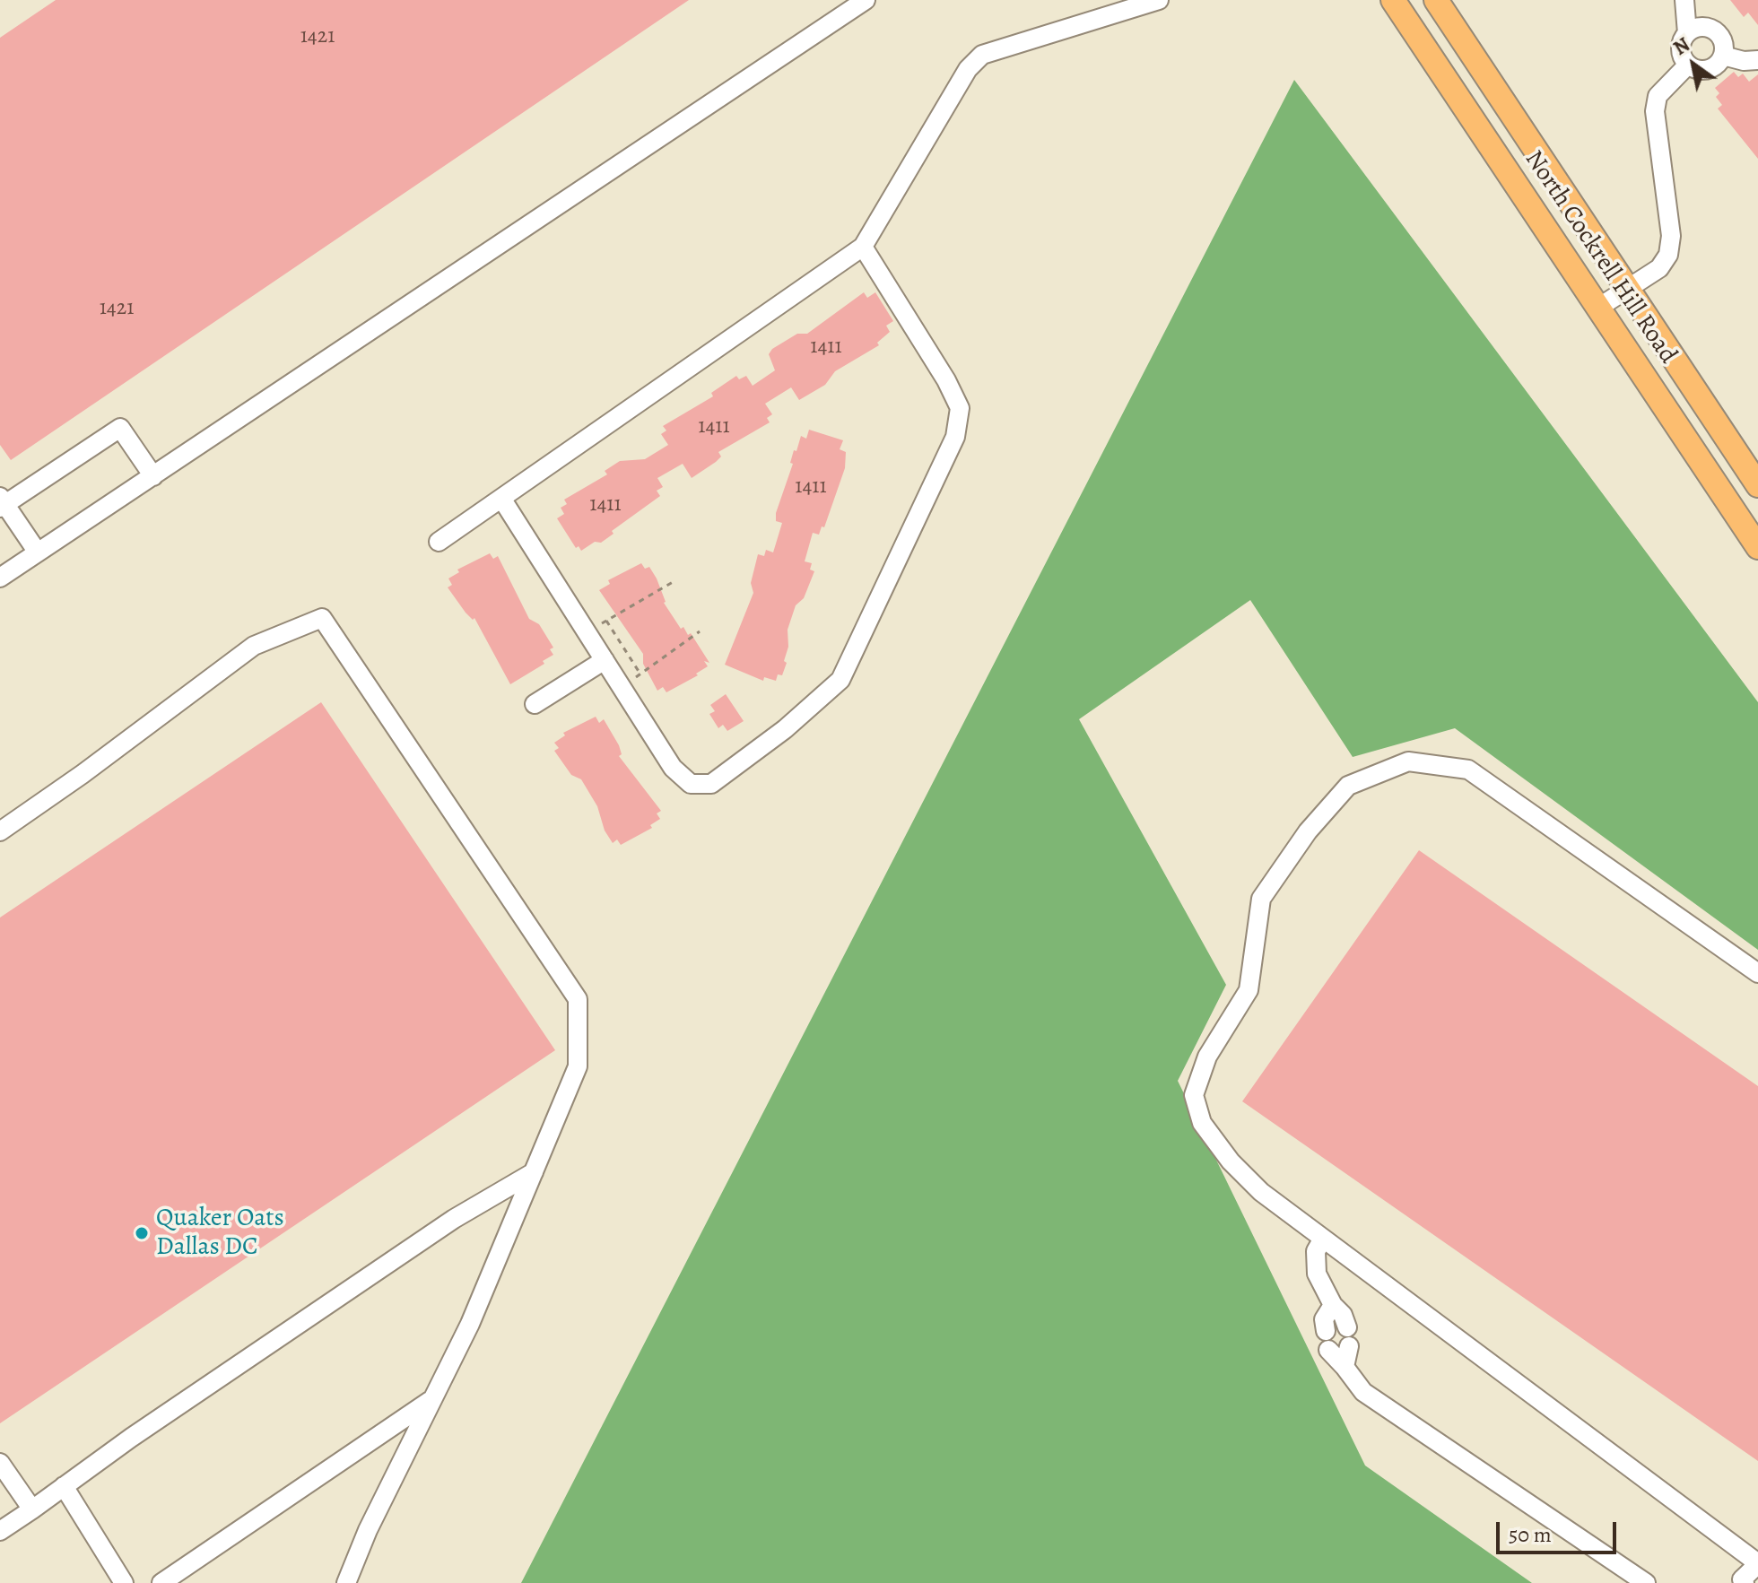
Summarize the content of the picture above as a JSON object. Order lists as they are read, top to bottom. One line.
{"streets":{"main road":["North Cockrell Hill Road"]},"places":["Quaker Oats Dallas DC"],"house_numbers":["1421","1421","1411","1411","1411","1411"],"scale_bar":"50 m","north":"top left"}
